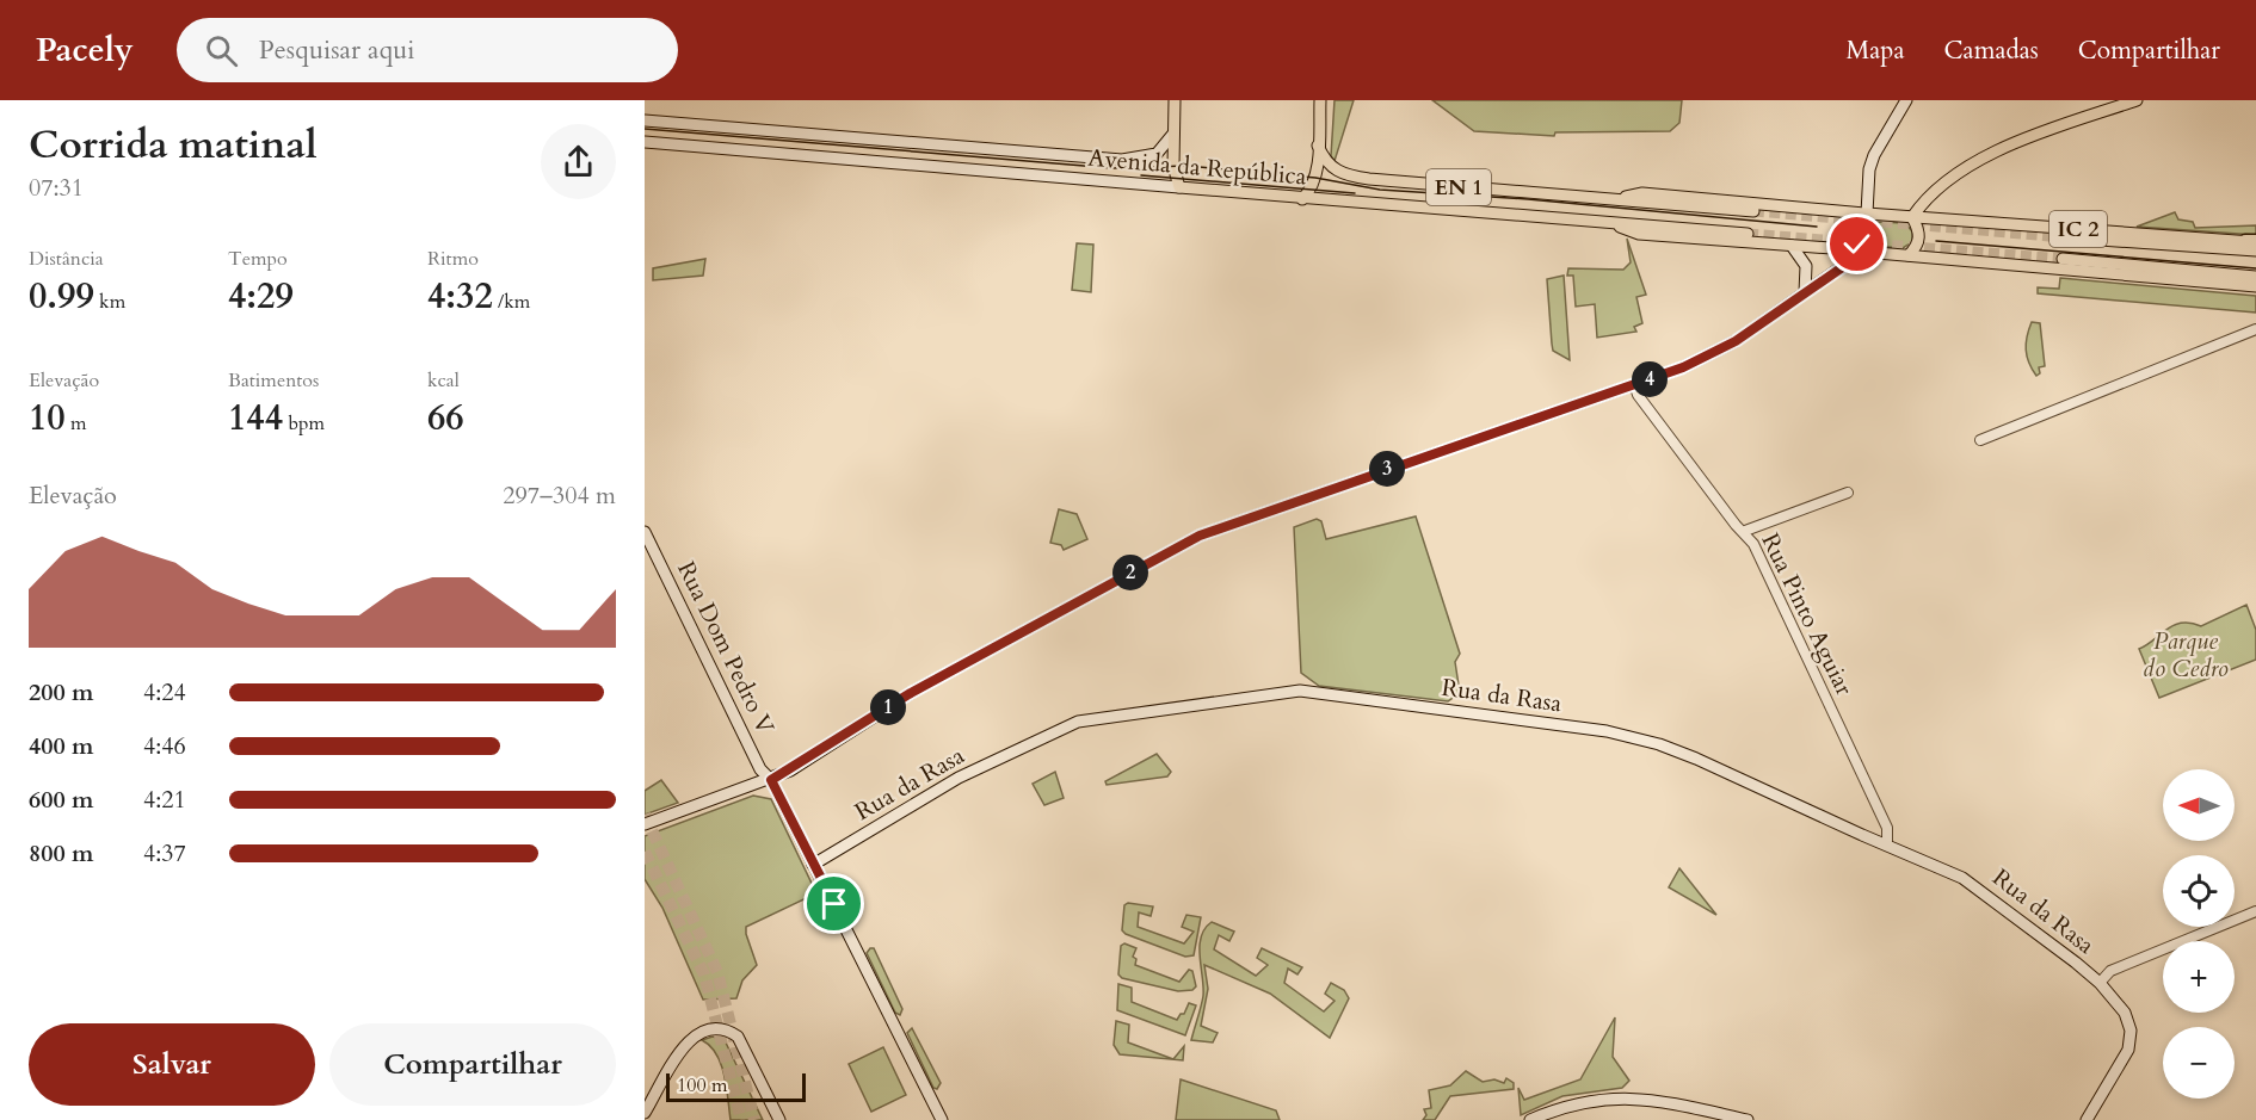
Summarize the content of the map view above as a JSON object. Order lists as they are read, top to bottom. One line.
{"streets":{"main road":["Avenida da República","EN 1","IC 2","Rua Dom Pedro V","Rua da Rasa"],"street":["Rua Pinto Aguiar"]},"crossings":[["Avenida da República","EN 1"],["EN 1","IC 2"],["Rua Pinto Aguiar","Rua da Rasa"],["Rua Dom Pedro V","Rua da Rasa"]],"parks":["Parque do Cedro"],"scale_bar":"100 m","north":"left","page":{"header":"Pacely","search":"Pesquisar aqui","nav":["Mapa","Camadas","Compartilhar"],"heading":["Corrida matinal","07:31"],"stats":[["Distância","0.99 km"],["Tempo","4:29"],["Ritmo","4:32 /km"],["Elevação","10 m"],["Batimentos","144 bpm"],["kcal","66"]],"pins":["4","3","2","1"],"chart":["Elevação","297–304 m"],"list":[{"name":"200 m","note":"4:24"},{"name":"400 m","note":"4:46"},{"name":"600 m","note":"4:21"},{"name":"800 m","note":"4:37"}],"map_buttons":["+","−"],"buttons":["Salvar","Compartilhar"],"scale":"100 m"}}
